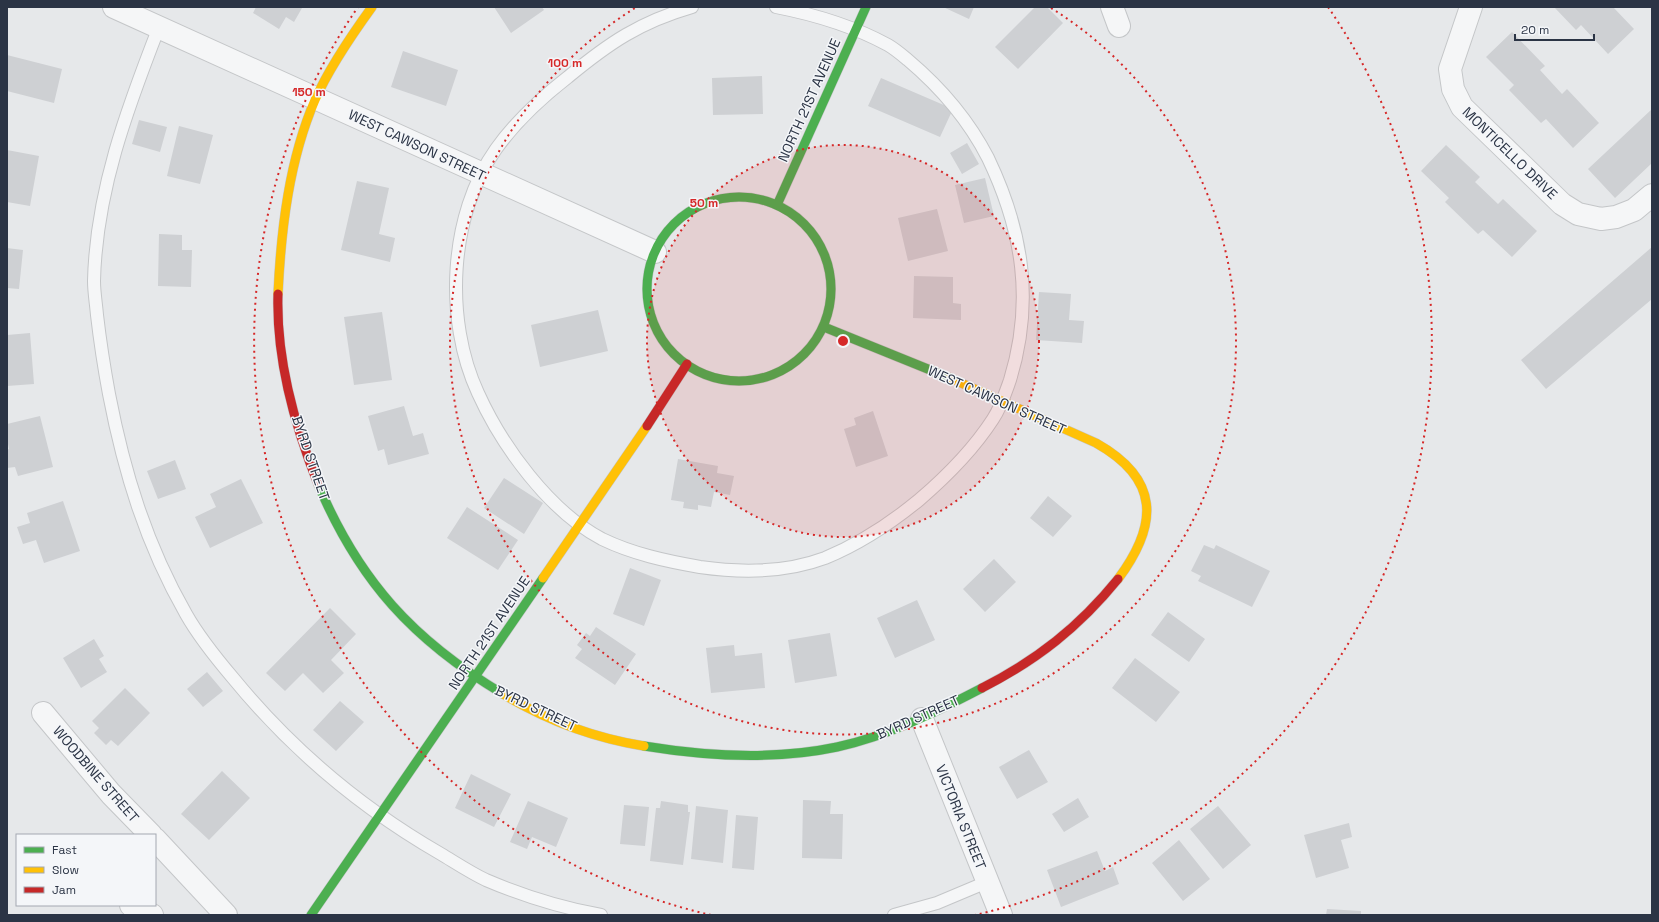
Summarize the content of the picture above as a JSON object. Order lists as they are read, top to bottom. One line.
{"streets":{"street":["NORTH 21ST AVENUE","WEST CAWSON STREET","MONTICELLO DRIVE","BYRD STREET","WOODBINE STREET","VICTORIA STREET"]},"crossings":[["NORTH 21ST AVENUE","BYRD STREET"],["WEST CAWSON STREET","BYRD STREET"],["BYRD STREET","VICTORIA STREET"]],"legend":["Fast","Slow","Jam"],"scale_bar":"20 m","rings":["100 m","150 m","50 m"]}
